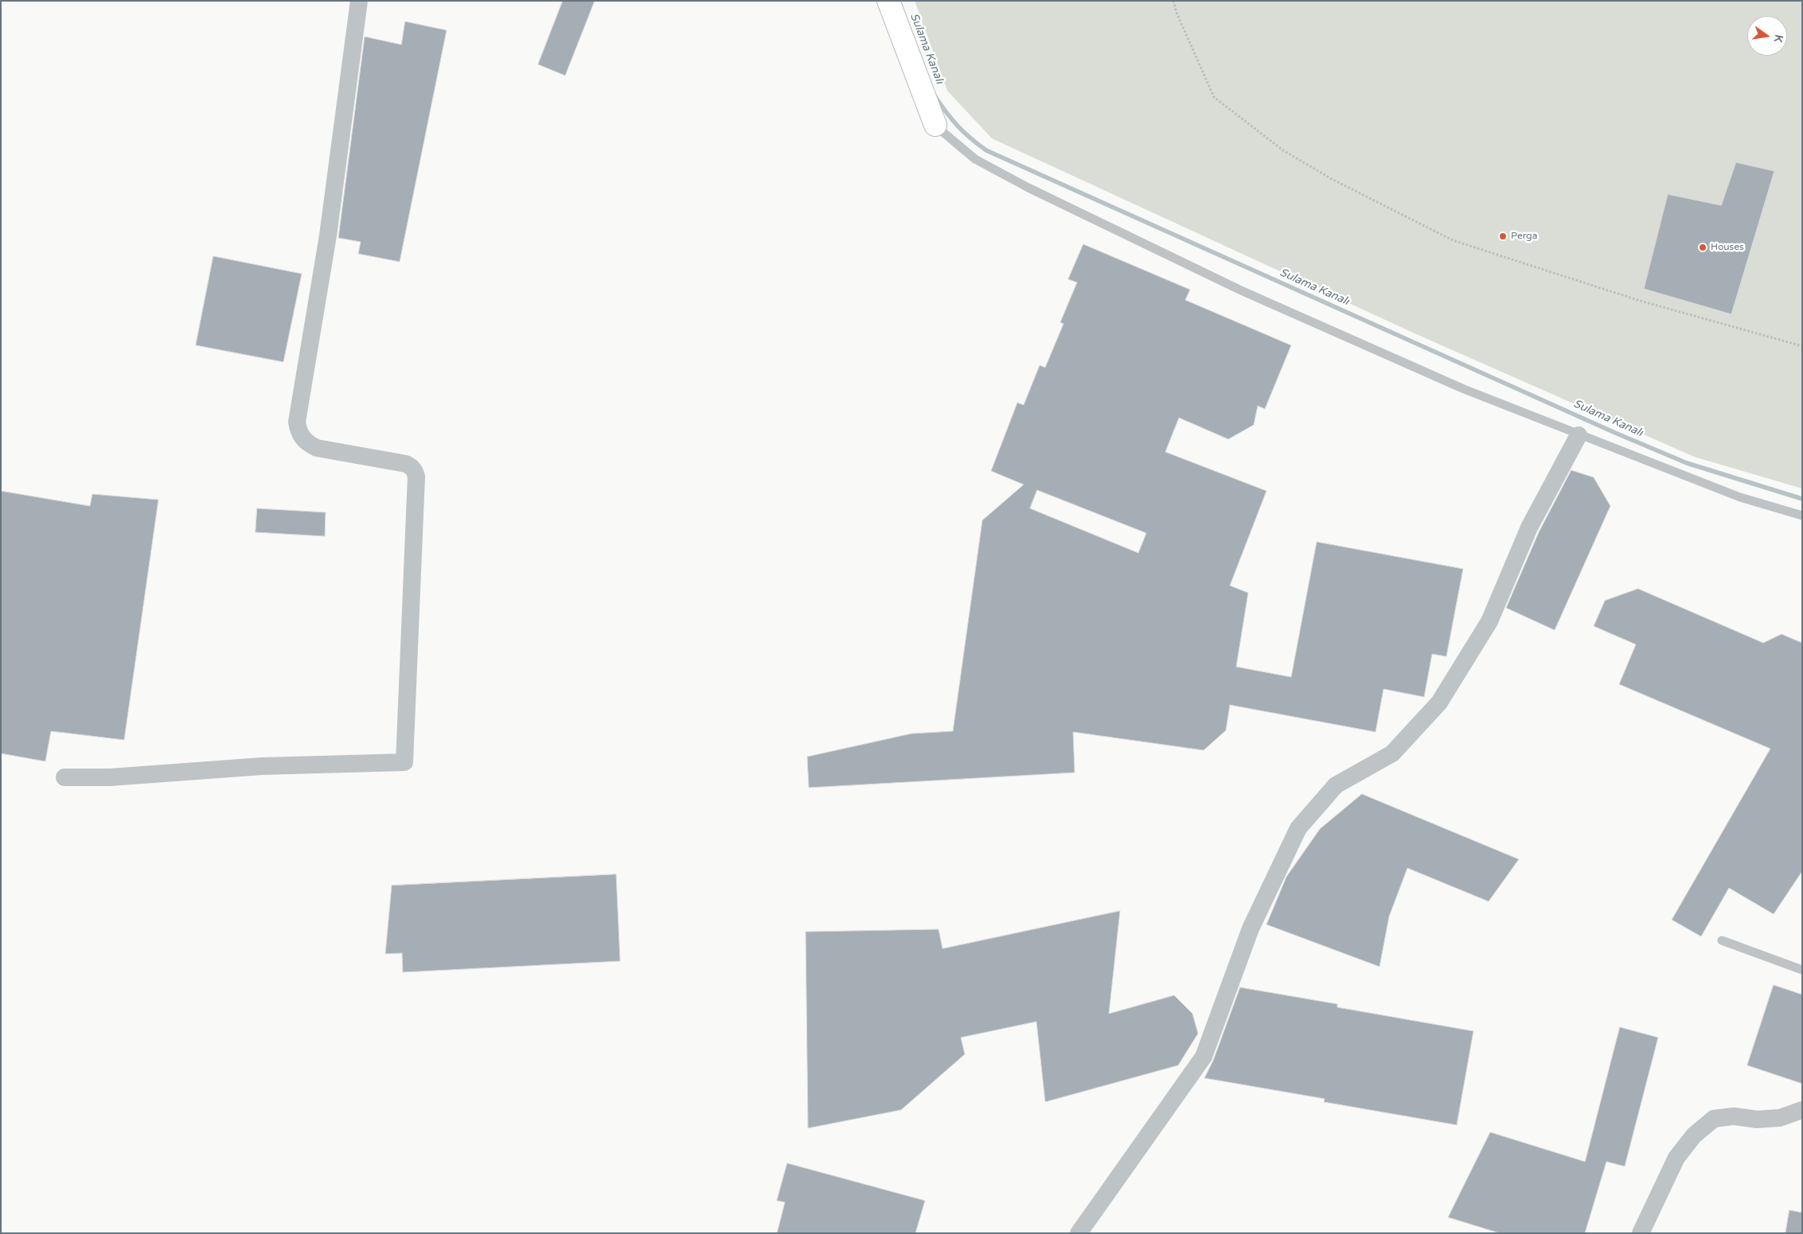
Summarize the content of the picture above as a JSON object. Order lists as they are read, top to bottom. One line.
{"water":["Sulama Kanalı"],"places":["Perga","Houses"],"north":"right"}
